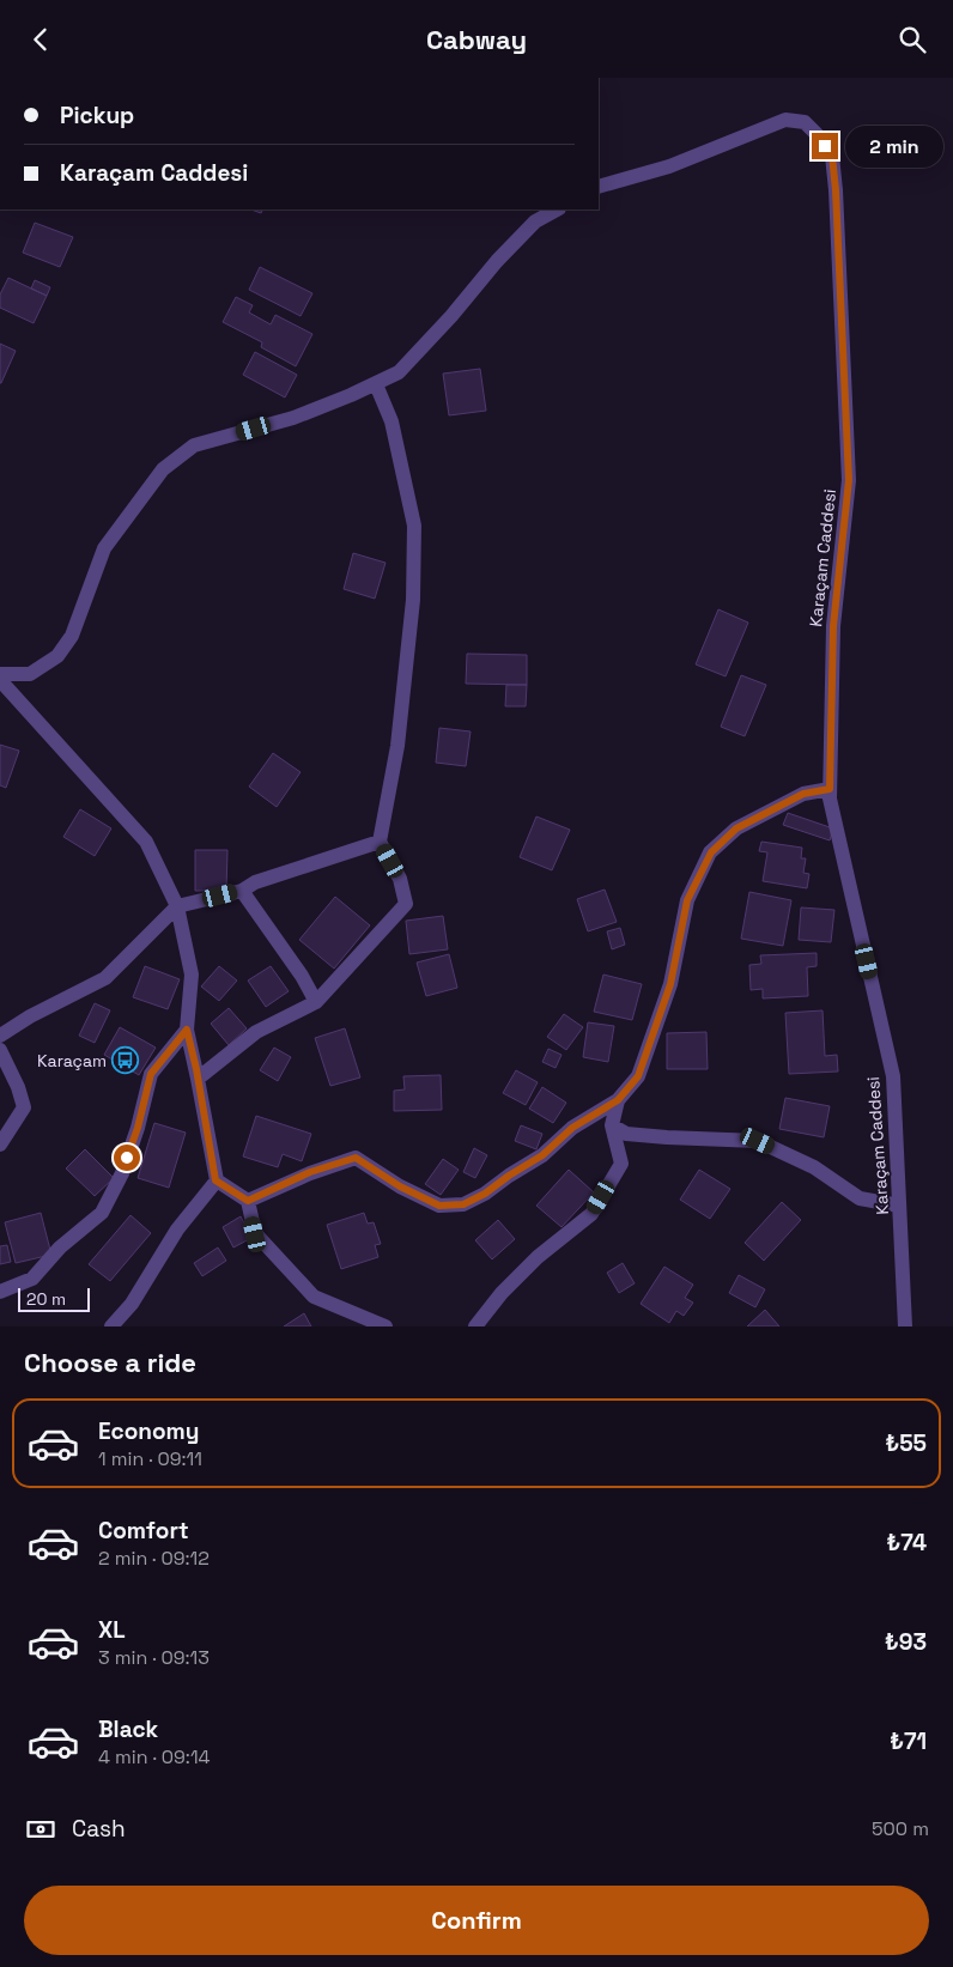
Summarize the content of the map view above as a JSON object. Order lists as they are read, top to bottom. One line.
{"streets":{"street":["Karaçam Caddesi"]},"places":{"bus stop":["Karaçam"]},"scale_bar":"20 m","page":{"header":"Cabway","banner":["Pickup","Karaçam Caddesi"],"bubble":"2 min","scale":"20 m","heading":"Choose a ride","list":[{"name":"Economy","note":"1 min · 09:11","value":"₺55"},{"name":"Comfort","note":"2 min · 09:12","value":"₺74"},{"name":"XL","note":"3 min · 09:13","value":"₺93"},{"name":"Black","note":"4 min · 09:14","value":"₺71"}],"pay":["Cash","500 m"],"buttons":"Confirm"}}
